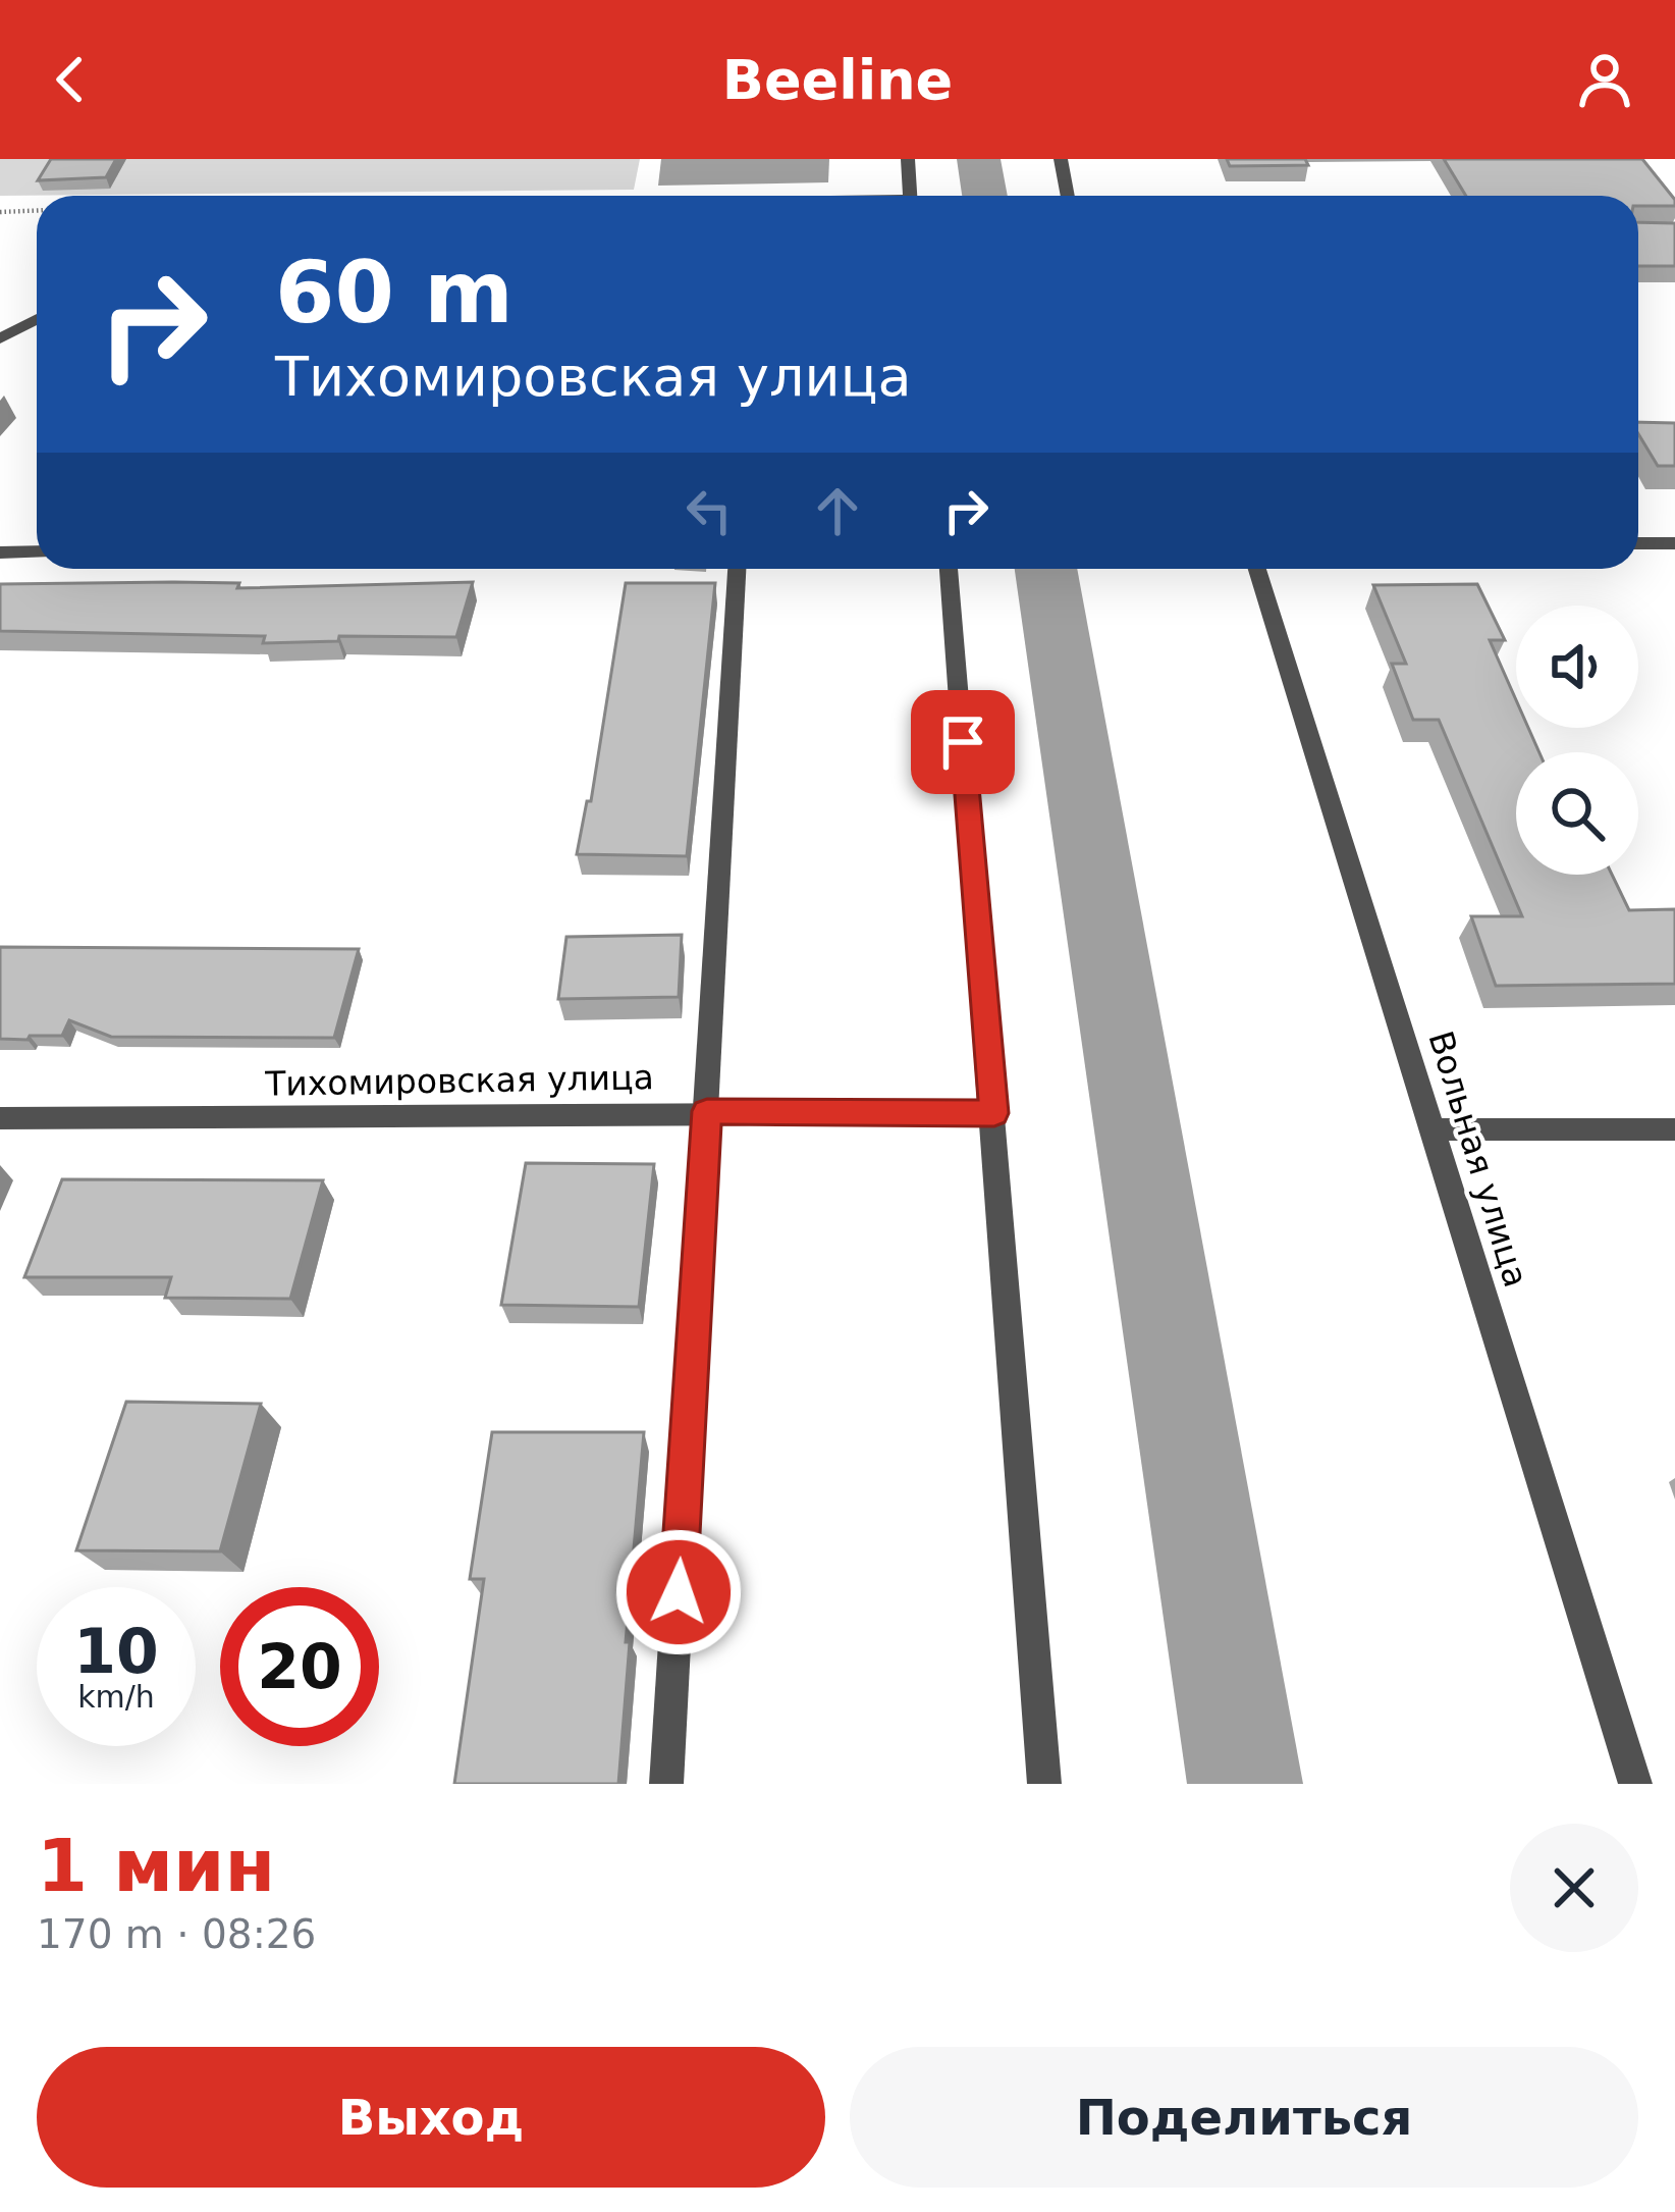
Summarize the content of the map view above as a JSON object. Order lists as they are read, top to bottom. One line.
{"streets":{"street":["Тихомировская улица","Вольная улица"]},"page":{"header":"Beeline","turn":["60 m","Тихомировская улица"],"speed":"10 km/h","limit":"20","heading":["1 мин","170 m · 08:26"],"buttons":["Выход","Поделиться"]}}
